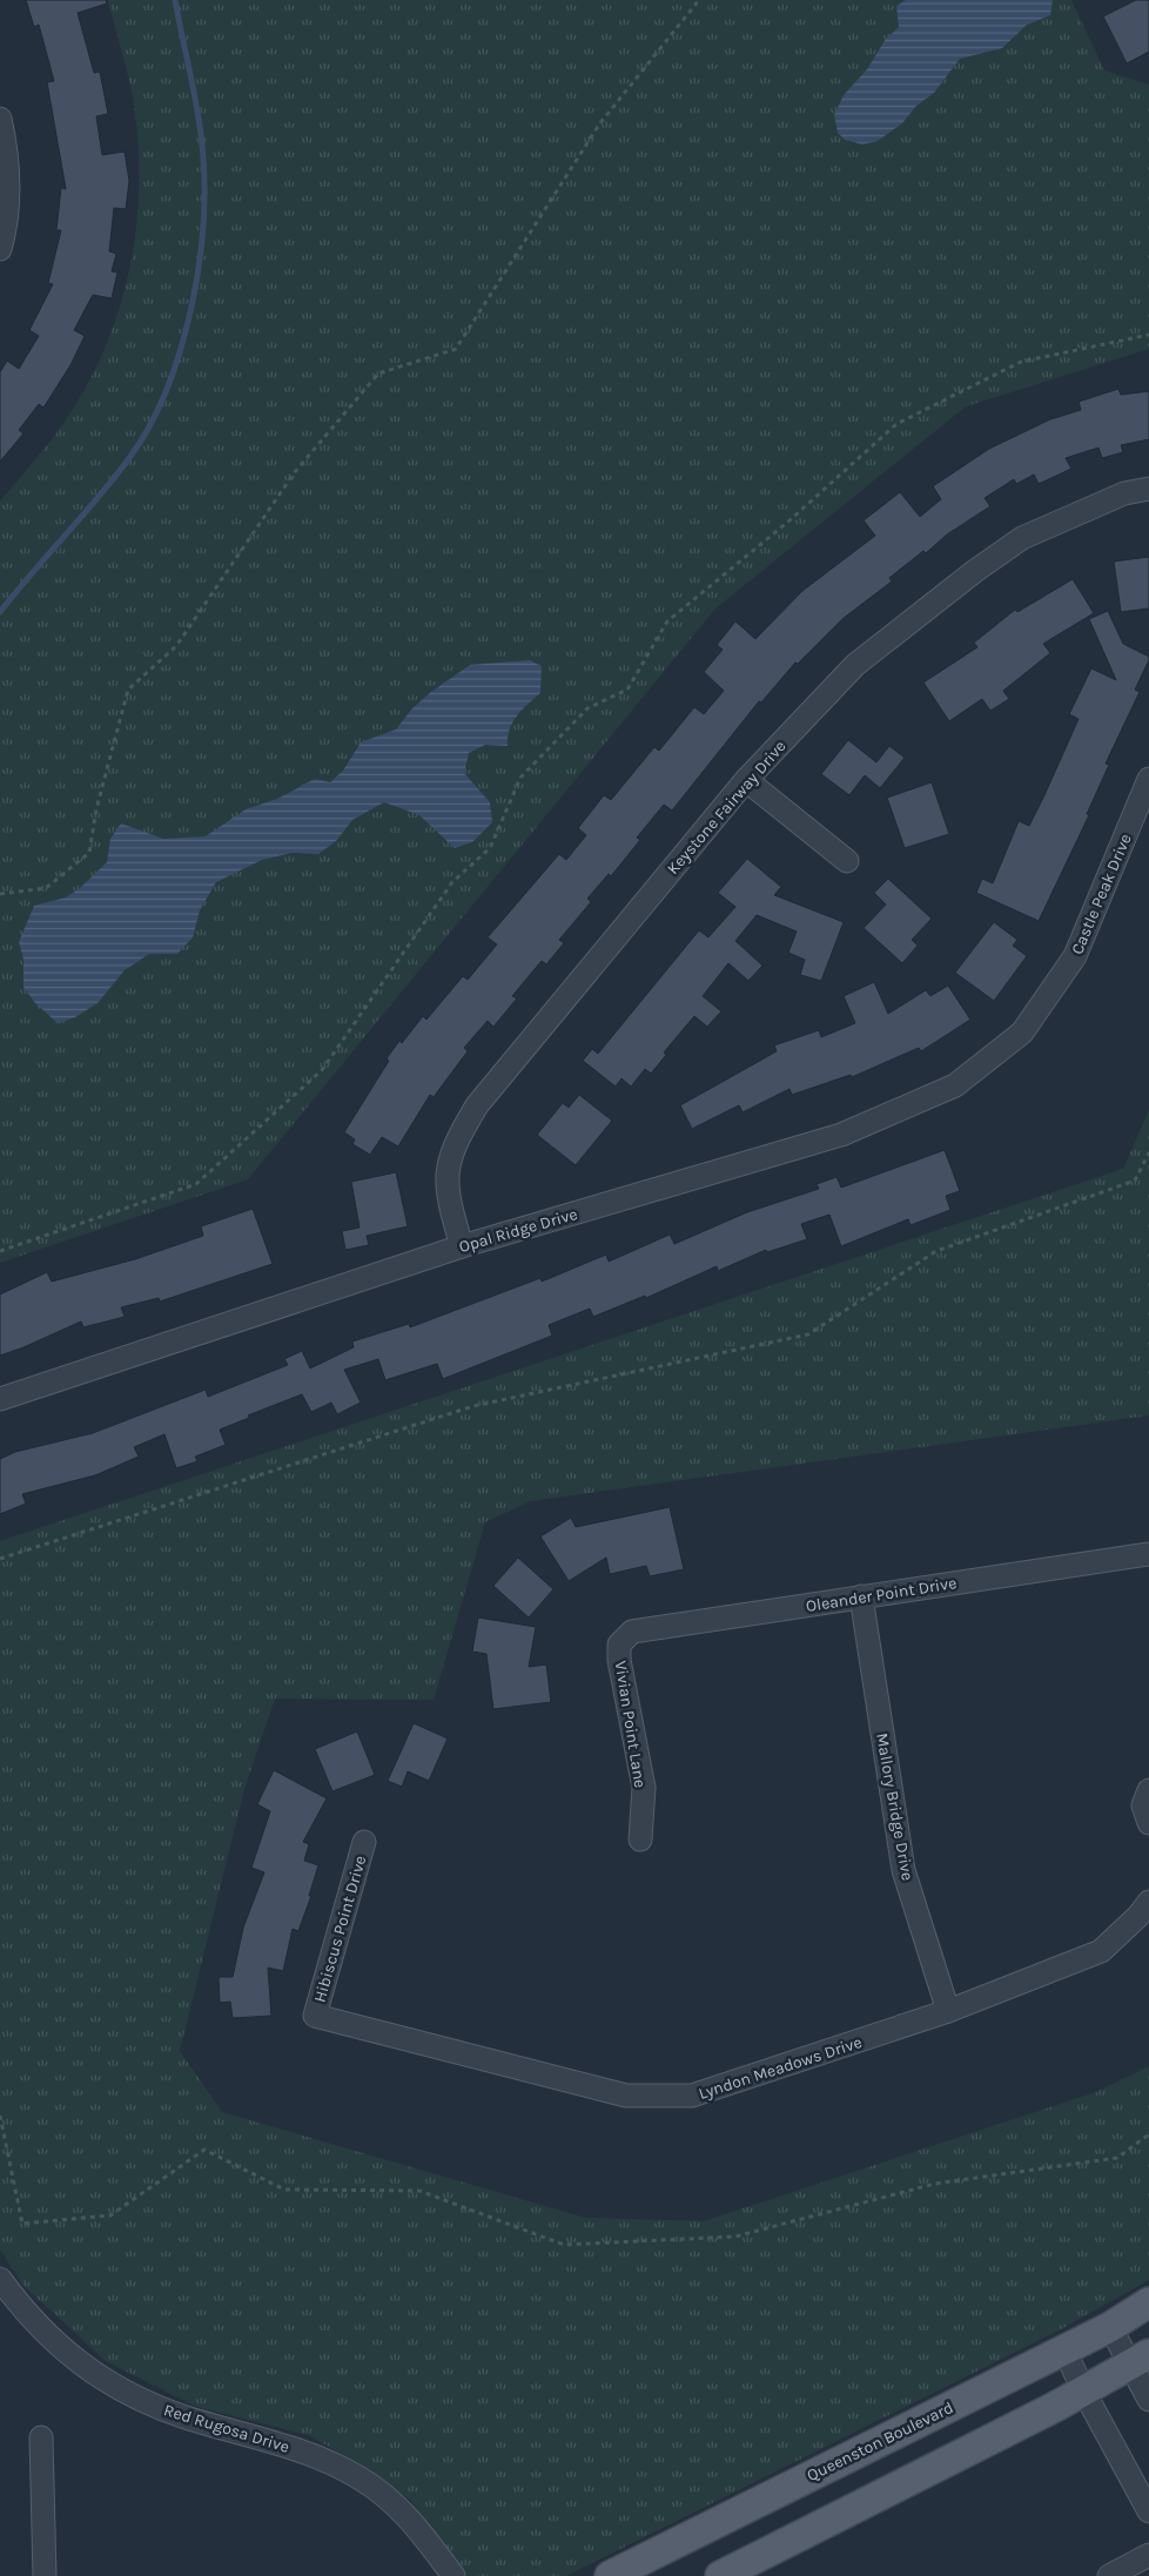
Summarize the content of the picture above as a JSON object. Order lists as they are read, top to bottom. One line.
{"streets":{"main road":["Queenston Boulevard"],"street":["Keystone Fairway Drive","Castle Peak Drive","Opal Ridge Drive","Oleander Point Drive","Vivian Point Lane","Mallory Bridge Drive","Hibiscus Point Drive","Lyndon Meadows Drive","Red Rugosa Drive"]},"crossings":[["Keystone Fairway Drive","Opal Ridge Drive"],["Castle Peak Drive","Opal Ridge Drive"],["Oleander Point Drive","Vivian Point Lane"],["Oleander Point Drive","Mallory Bridge Drive"],["Mallory Bridge Drive","Lyndon Meadows Drive"],["Hibiscus Point Drive","Lyndon Meadows Drive"]]}
